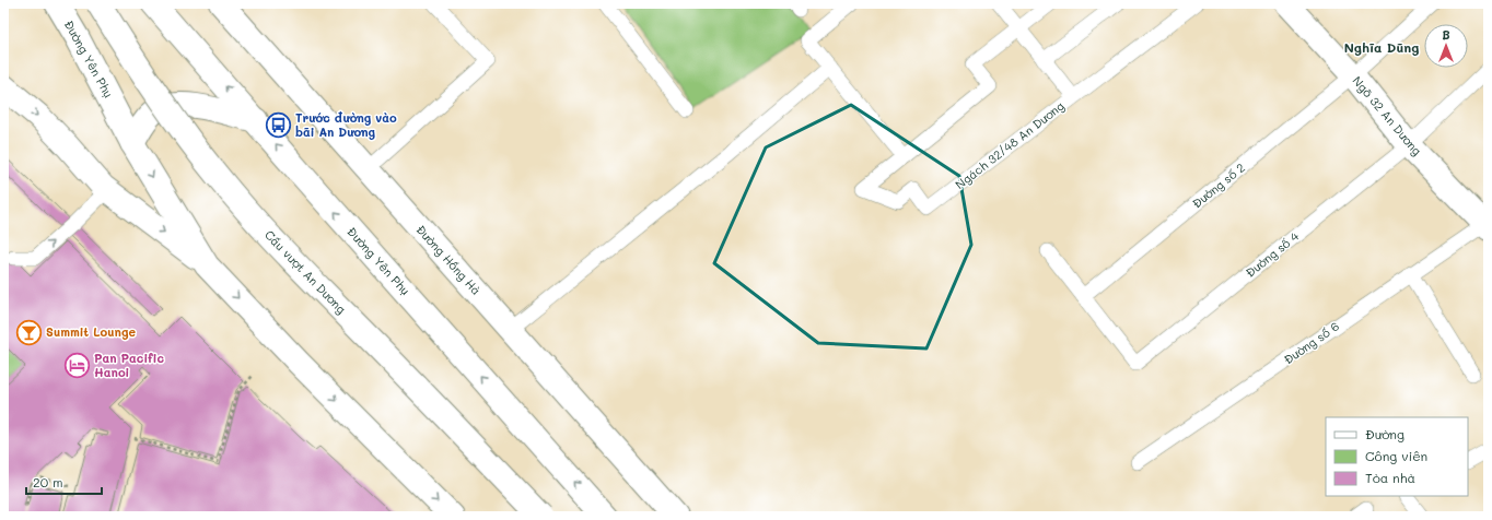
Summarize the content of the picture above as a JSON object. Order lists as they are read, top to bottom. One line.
{"streets":{"main road":["Đường Yên Phụ","Ngõ 32 An Dương","Đường Hồng Hà","Cầu vượt An Dương"],"lane":["Ngách 32/48 An Dương","Đường số 2","Đường số 4","Đường số 6"]},"crossings":[["Ngõ 32 An Dương","Đường số 2"],["Ngõ 32 An Dương","Đường số 4"],["Ngõ 32 An Dương","Đường số 6"],["Đường số 2","Đường số 4"]],"districts":["Nghĩa Dũng"],"places":{"bus stop":["Trước đường vào bãi An Dương"],"bar":["Summit Lounge"],"hotel":["Pan Pacific Hanoi"]},"legend":["Đường","Công viên","Tòa nhà"],"scale_bar":"20 m","north":"top"}
